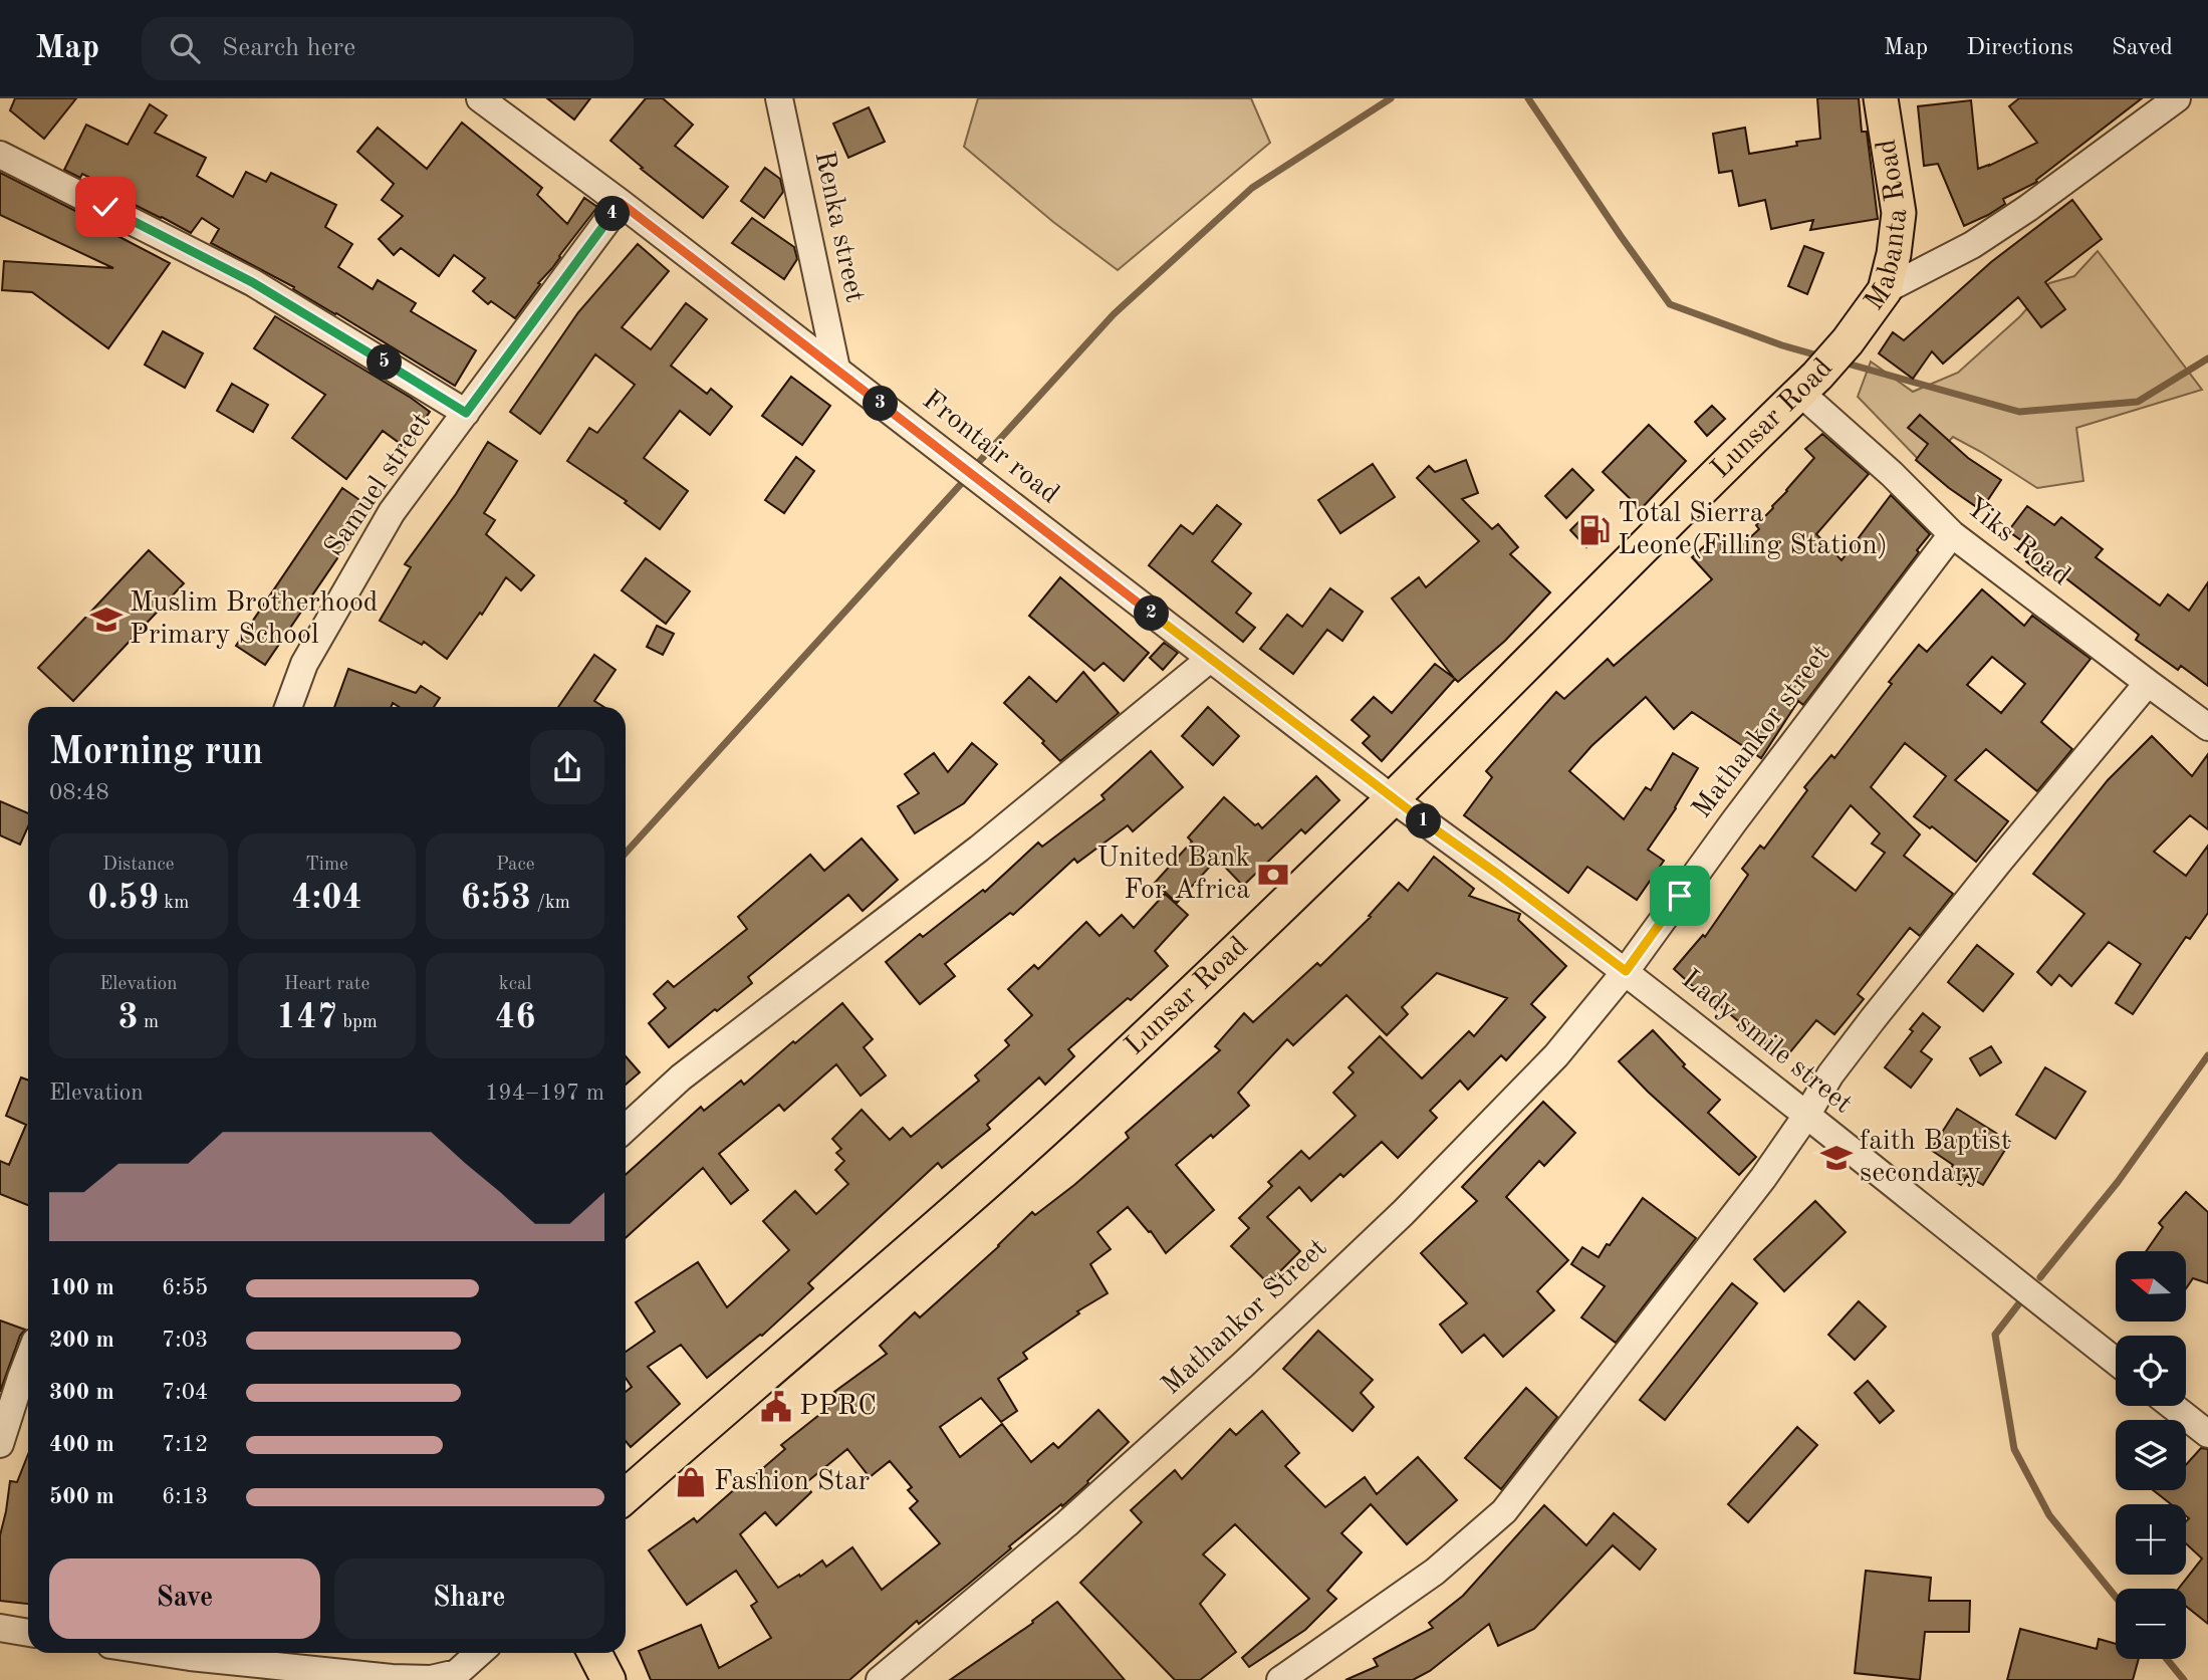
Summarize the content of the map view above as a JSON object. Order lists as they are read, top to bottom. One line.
{"streets":{"main road":["Mabanta Road","Lunsar Road"],"street":["Renka street","Frontair road","Samuel street","Yiks Road","Mathankor street","Lady smile street","Mathankor Street"]},"crossings":[["Mabanta Road","Lunsar Road"],["Renka street","Frontair road"],["Lunsar Road","Frontair road"],["Lunsar Road","Yiks Road"],["Lunsar Road","Lady smile street"],["Frontair road","Samuel street"],["Frontair road","Lady smile street"],["Yiks Road","Mathankor street"],["Mathankor street","Lady smile street"],["Mathankor street","Mathankor Street"],["Lady smile street","Mathankor Street"]],"places":{"fuel station":["Total Sierra Leone(Filling Station)"],"school or university":["Muslim Brotherhood Primary School","faith Baptist secondary"],"bank":["United Bank For Africa"],"public building":["PPRC"],"shop":["Fashion Star"]},"north":"left","page":{"header":"Map","search":"Search here","nav":["Map","Directions","Saved"],"pins":["4","5","3","2","1"],"heading":["Morning run","08:48"],"stats":[["Distance","0.59 km"],["Time","4:04"],["Pace","6:53 /km"],["Elevation","3 m"],["Heart rate","147 bpm"],["kcal","46"]],"chart":["Elevation","194–197 m"],"map_buttons":["+","−"],"list":[{"name":"100 m","note":"6:55"},{"name":"200 m","note":"7:03"},{"name":"300 m","note":"7:04"},{"name":"400 m","note":"7:12"},{"name":"500 m","note":"6:13"}],"buttons":["Save","Share"]}}
